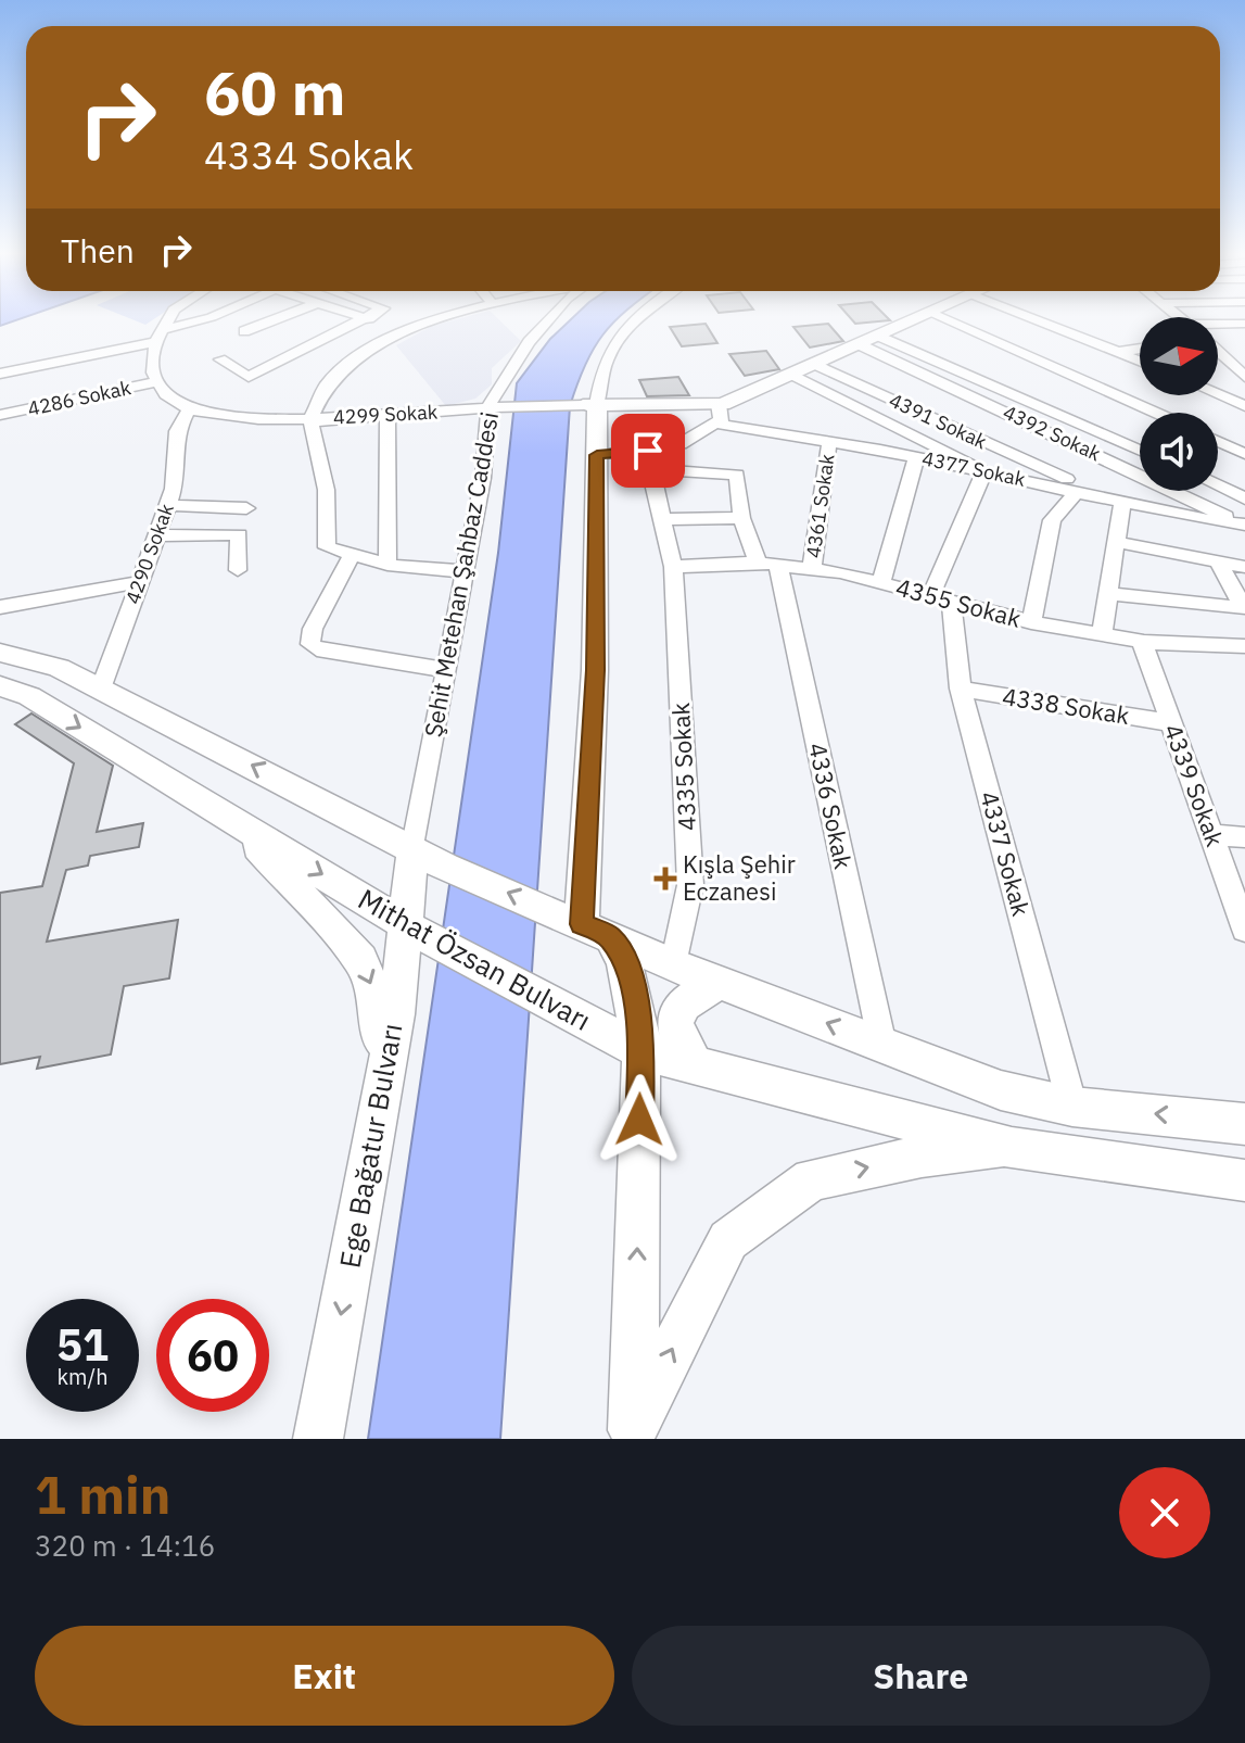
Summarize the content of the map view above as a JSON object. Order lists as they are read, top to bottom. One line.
{"streets":{"main road":["Mithat Özsan Bulvarı","Ege Bağatur Bulvarı"],"street":["4286 Sokak","4299 Sokak","4391 Sokak","4392 Sokak","4377 Sokak","4361 Sokak","4290 Sokak","Şehit Metehan Şahbaz Caddesi","4355 Sokak","4338 Sokak","4335 Sokak","4339 Sokak","4336 Sokak","4337 Sokak"]},"crossings":[["4299 Sokak","4290 Sokak"],["4299 Sokak","Şehit Metehan Şahbaz Caddesi"],["4391 Sokak","4377 Sokak"],["4392 Sokak","4377 Sokak"],["4377 Sokak","4361 Sokak"],["4361 Sokak","4355 Sokak"],["Şehit Metehan Şahbaz Caddesi","Ege Bağatur Bulvarı"],["4355 Sokak","4335 Sokak"],["4355 Sokak","4339 Sokak"],["4355 Sokak","4336 Sokak"],["4355 Sokak","4337 Sokak"],["4338 Sokak","4339 Sokak"],["4338 Sokak","4337 Sokak"],["4335 Sokak","4336 Sokak"],["Mithat Özsan Bulvarı","Ege Bağatur Bulvarı"]],"one_way":["Ege Bağatur Bulvarı"],"places":{"health":["Kışla Şehir Eczanesi"]},"north":"right","page":{"turn":["60 m","4334 Sokak"],"then":"Then","speed":"51 km/h","limit":"60","heading":["1 min","320 m · 14:16"],"buttons":["Exit","Share"]}}
